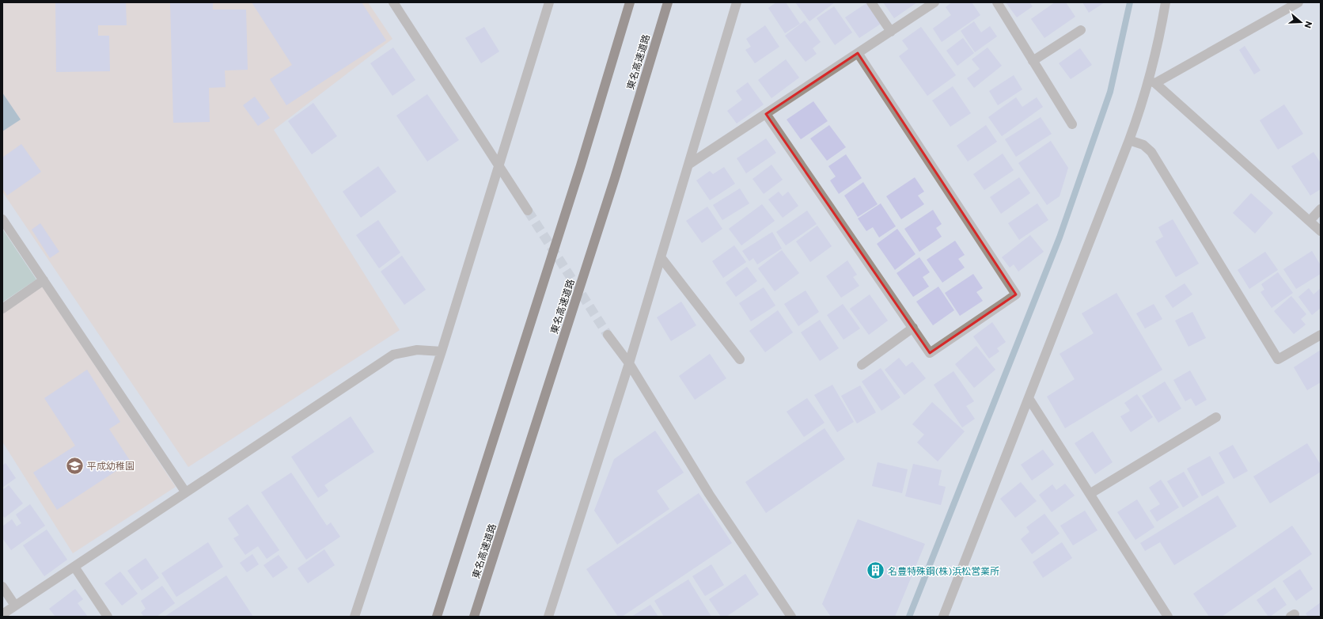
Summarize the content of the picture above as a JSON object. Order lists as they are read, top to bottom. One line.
{"streets":{"highway":["東名高速道路"]},"places":{"school or university":["平成幼稚園"],"building":["名豊特殊鋼(株)浜松営業所"]},"north":"right"}
